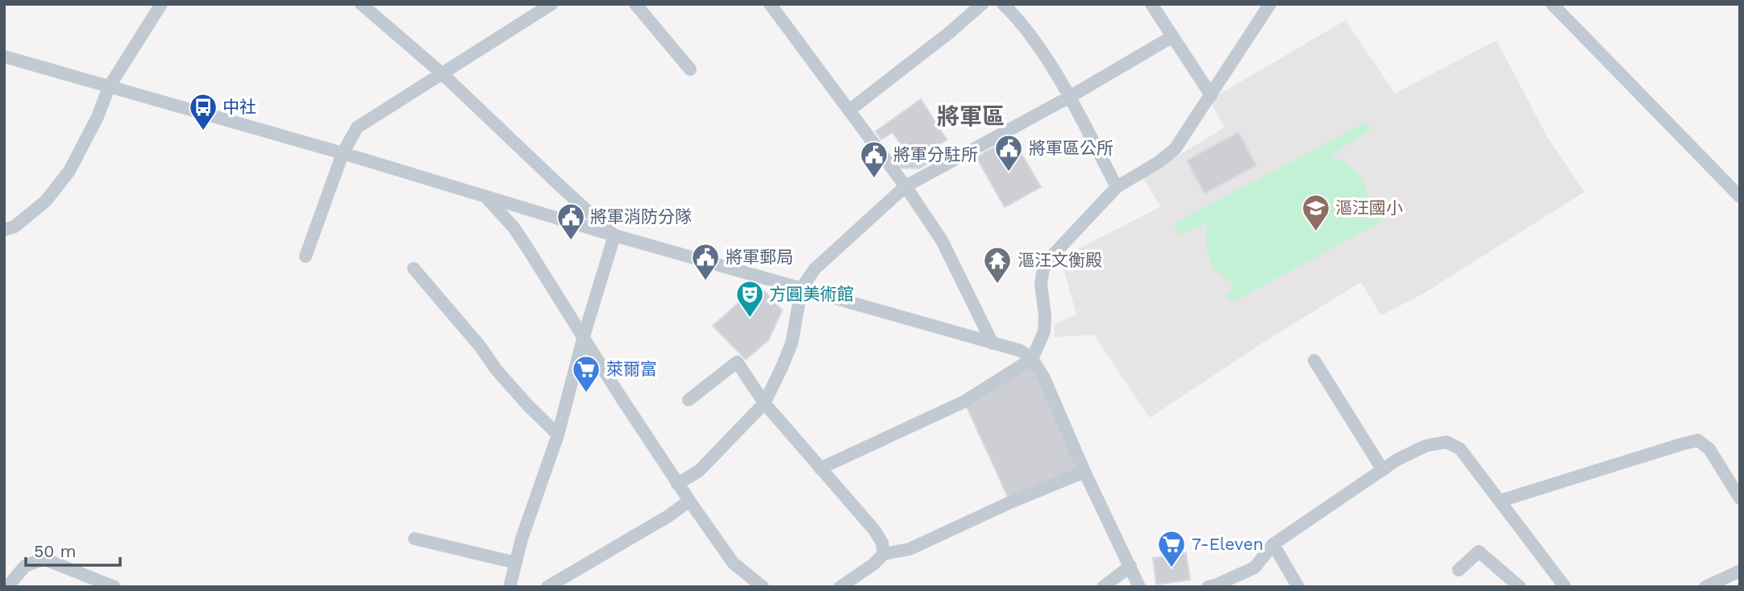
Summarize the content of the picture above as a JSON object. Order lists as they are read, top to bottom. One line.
{"districts":["將軍區"],"places":{"bus stop":["中社"],"public building":["將軍區公所","將軍分駐所","將軍消防分隊","將軍郵局"],"school or university":["漚汪國小"],"temple":["漚汪文衡殿"],"theatre":["方圓美術館"],"supermarket":["萊爾富","7-Eleven"]},"scale_bar":"50 m"}
